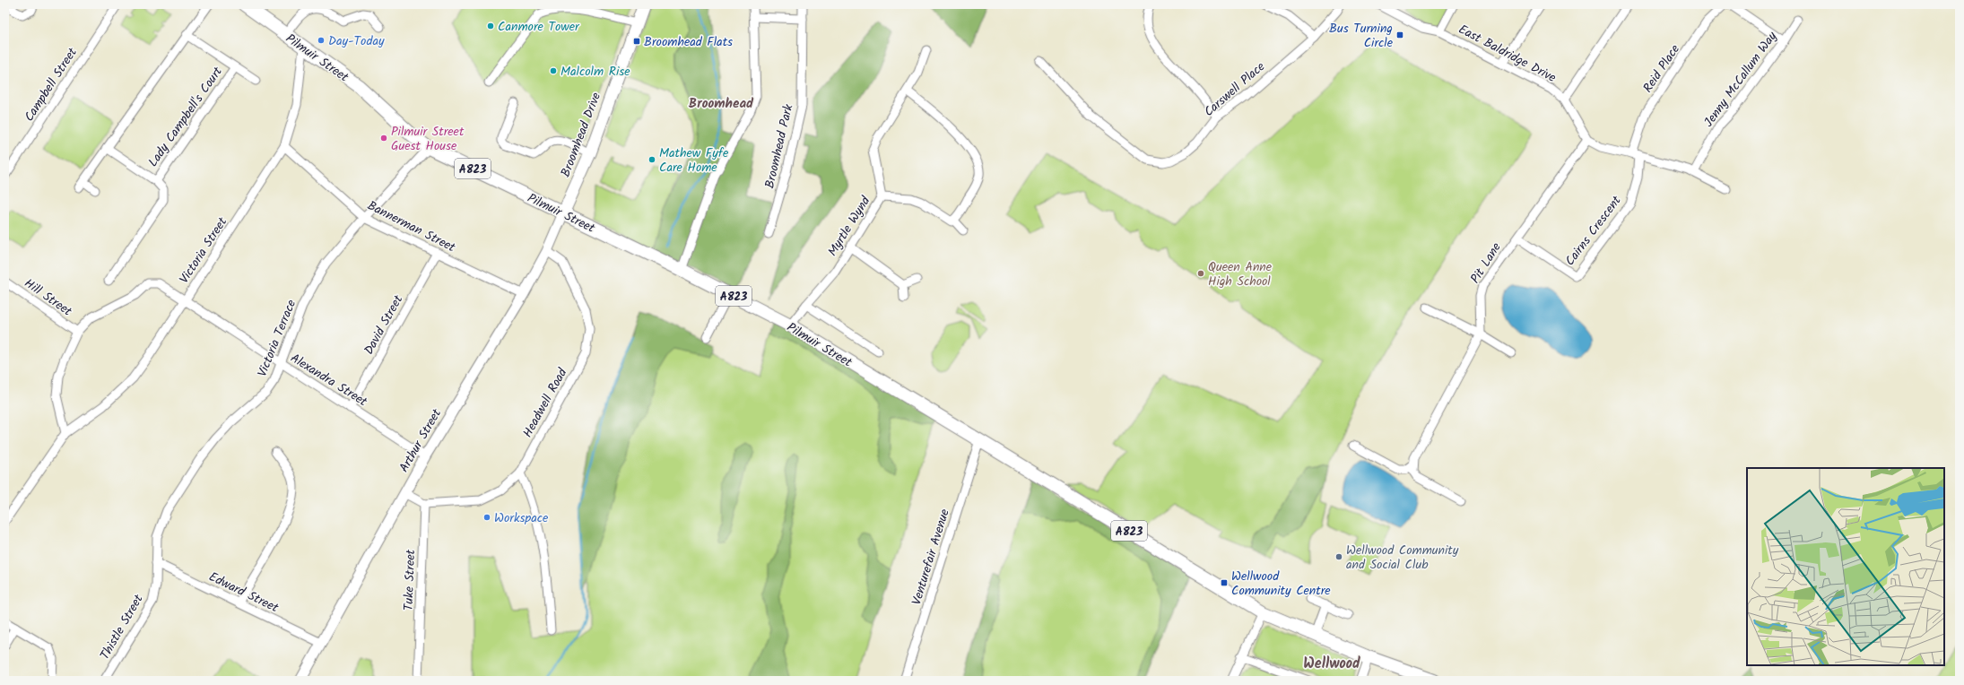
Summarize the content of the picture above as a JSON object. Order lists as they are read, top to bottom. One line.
{"streets":{"main road":["Pilmuir Street","Broomhead Drive","A823"],"street":["East Baldridge Drive","Reid Place","Jenny McCallum Way","Campbell Street","Carswell Place","Lady Campbell's Court","Broomhead Park","Bannerman Street","Myrtle Wynd","Cairns Crescent","Victoria Street","Pit Lane","Hill Street","David Street","Victoria Terrace","Alexandra Street","Headwell Road","Arthur Street","Venturefair Avenue","Tuke Street","Edward Street","Thistle Street"]},"crossings":[["East Baldridge Drive","Pit Lane"],["Pilmuir Street","Broomhead Drive"],["Pilmuir Street","A823"],["Pilmuir Street","Myrtle Wynd"],["Pilmuir Street","Victoria Street"],["Pilmuir Street","Victoria Terrace"],["Pilmuir Street","Arthur Street"],["Pilmuir Street","Venturefair Avenue"],["Reid Place","Cairns Crescent"],["Broomhead Drive","Arthur Street"],["A823","Venturefair Avenue"],["Bannerman Street","Victoria Street"],["Bannerman Street","David Street"],["Bannerman Street","Victoria Terrace"],["Bannerman Street","Arthur Street"],["Cairns Crescent","Pit Lane"],["Victoria Street","Alexandra Street"],["Hill Street","Alexandra Street"],["David Street","Alexandra Street"],["Victoria Terrace","Alexandra Street"],["Victoria Terrace","Edward Street"],["Victoria Terrace","Thistle Street"],["Alexandra Street","Arthur Street"],["Headwell Road","Arthur Street"],["Headwell Road","Tuke Street"],["Arthur Street","Edward Street"],["Edward Street","Thistle Street"]],"districts":["Broomhead","Wellwood"],"places":{"other":["Canmore Tower","Day-Today","Malcolm Rise","Pilmuir Street Guest House","Mathew Fyfe Care Home","Queen Anne High School","Workspace","Wellwood Community and Social Club"],"transit":["Bus Turning Circle","Broomhead Flats","Wellwood Community Centre"]}}
